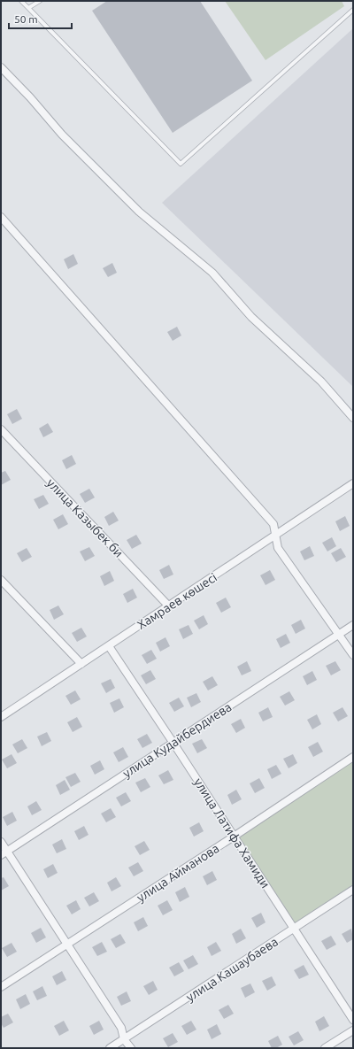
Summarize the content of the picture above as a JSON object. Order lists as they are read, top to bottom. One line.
{"streets":{"street":["улица Казыбек би","Хамраев көшесі","улица Кудайбердиева","улица Латифа Хамиди","улица Айманова","улица Кашаубаева"]},"crossings":[["улица Казыбек би","Хамраев көшесі"],["Хамраев көшесі","улица Латифа Хамиди"],["улица Кудайбердиева","улица Латифа Хамиди"],["улица Латифа Хамиди","улица Айманова"],["улица Латифа Хамиди","улица Кашаубаева"]],"scale_bar":"50 m"}
